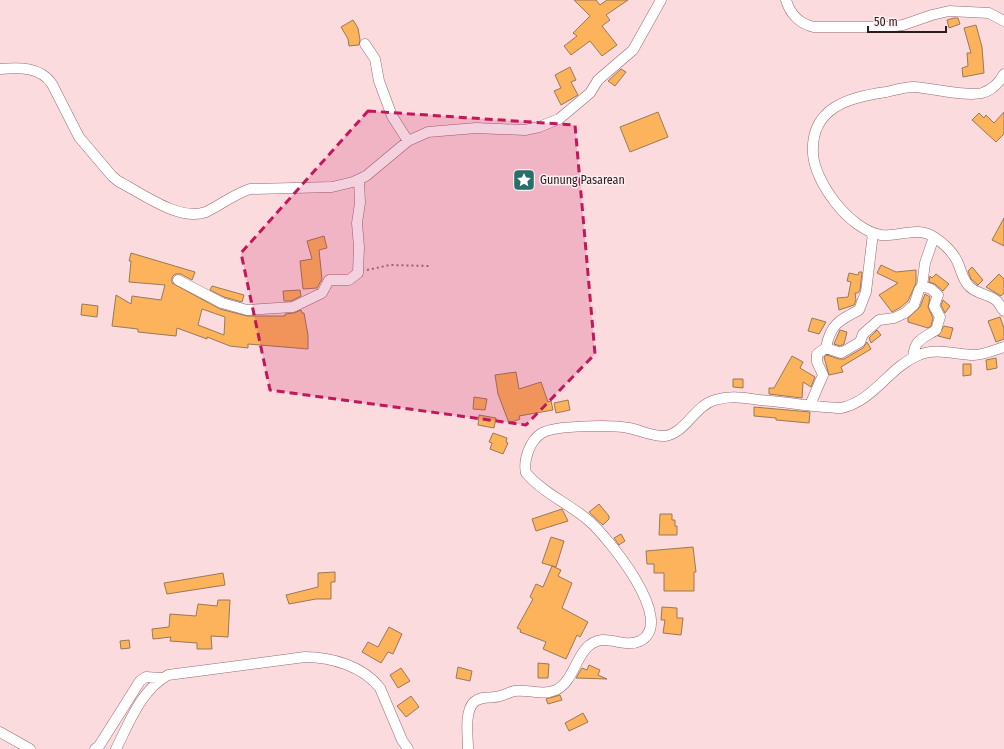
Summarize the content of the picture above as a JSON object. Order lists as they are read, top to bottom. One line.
{"places":{"place":["Gunung Pasarean"]},"scale_bar":"50 m"}
